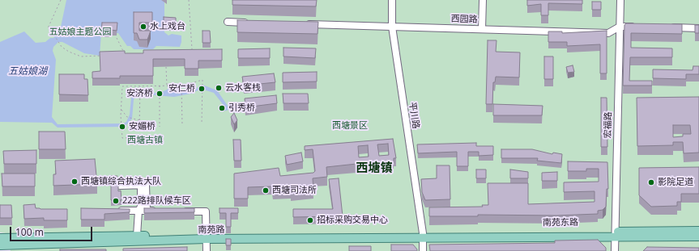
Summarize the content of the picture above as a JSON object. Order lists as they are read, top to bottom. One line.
{"streets":{"main road":["南苑东路","南苑路"],"street":["西园路","平川路","宏福路"]},"crossings":[["西园路","平川路"],["西园路","宏福路"],["平川路","南苑东路"],["平川路","南苑路"],["宏福路","南苑东路"],["南苑东路","南苑路"]],"districts":["西塘镇"],"water":["五姑娘湖"],"parks":["五姑娘主题公园","西塘景区","西塘古镇"],"places":["水上戏台","云水客栈","安仁桥","安济桥","引秀桥","安媚桥","西塘镇综合执法大队","影院足道","西塘司法所","222路排队候车区","招标采购交易中心"],"scale_bar":"100 m"}
